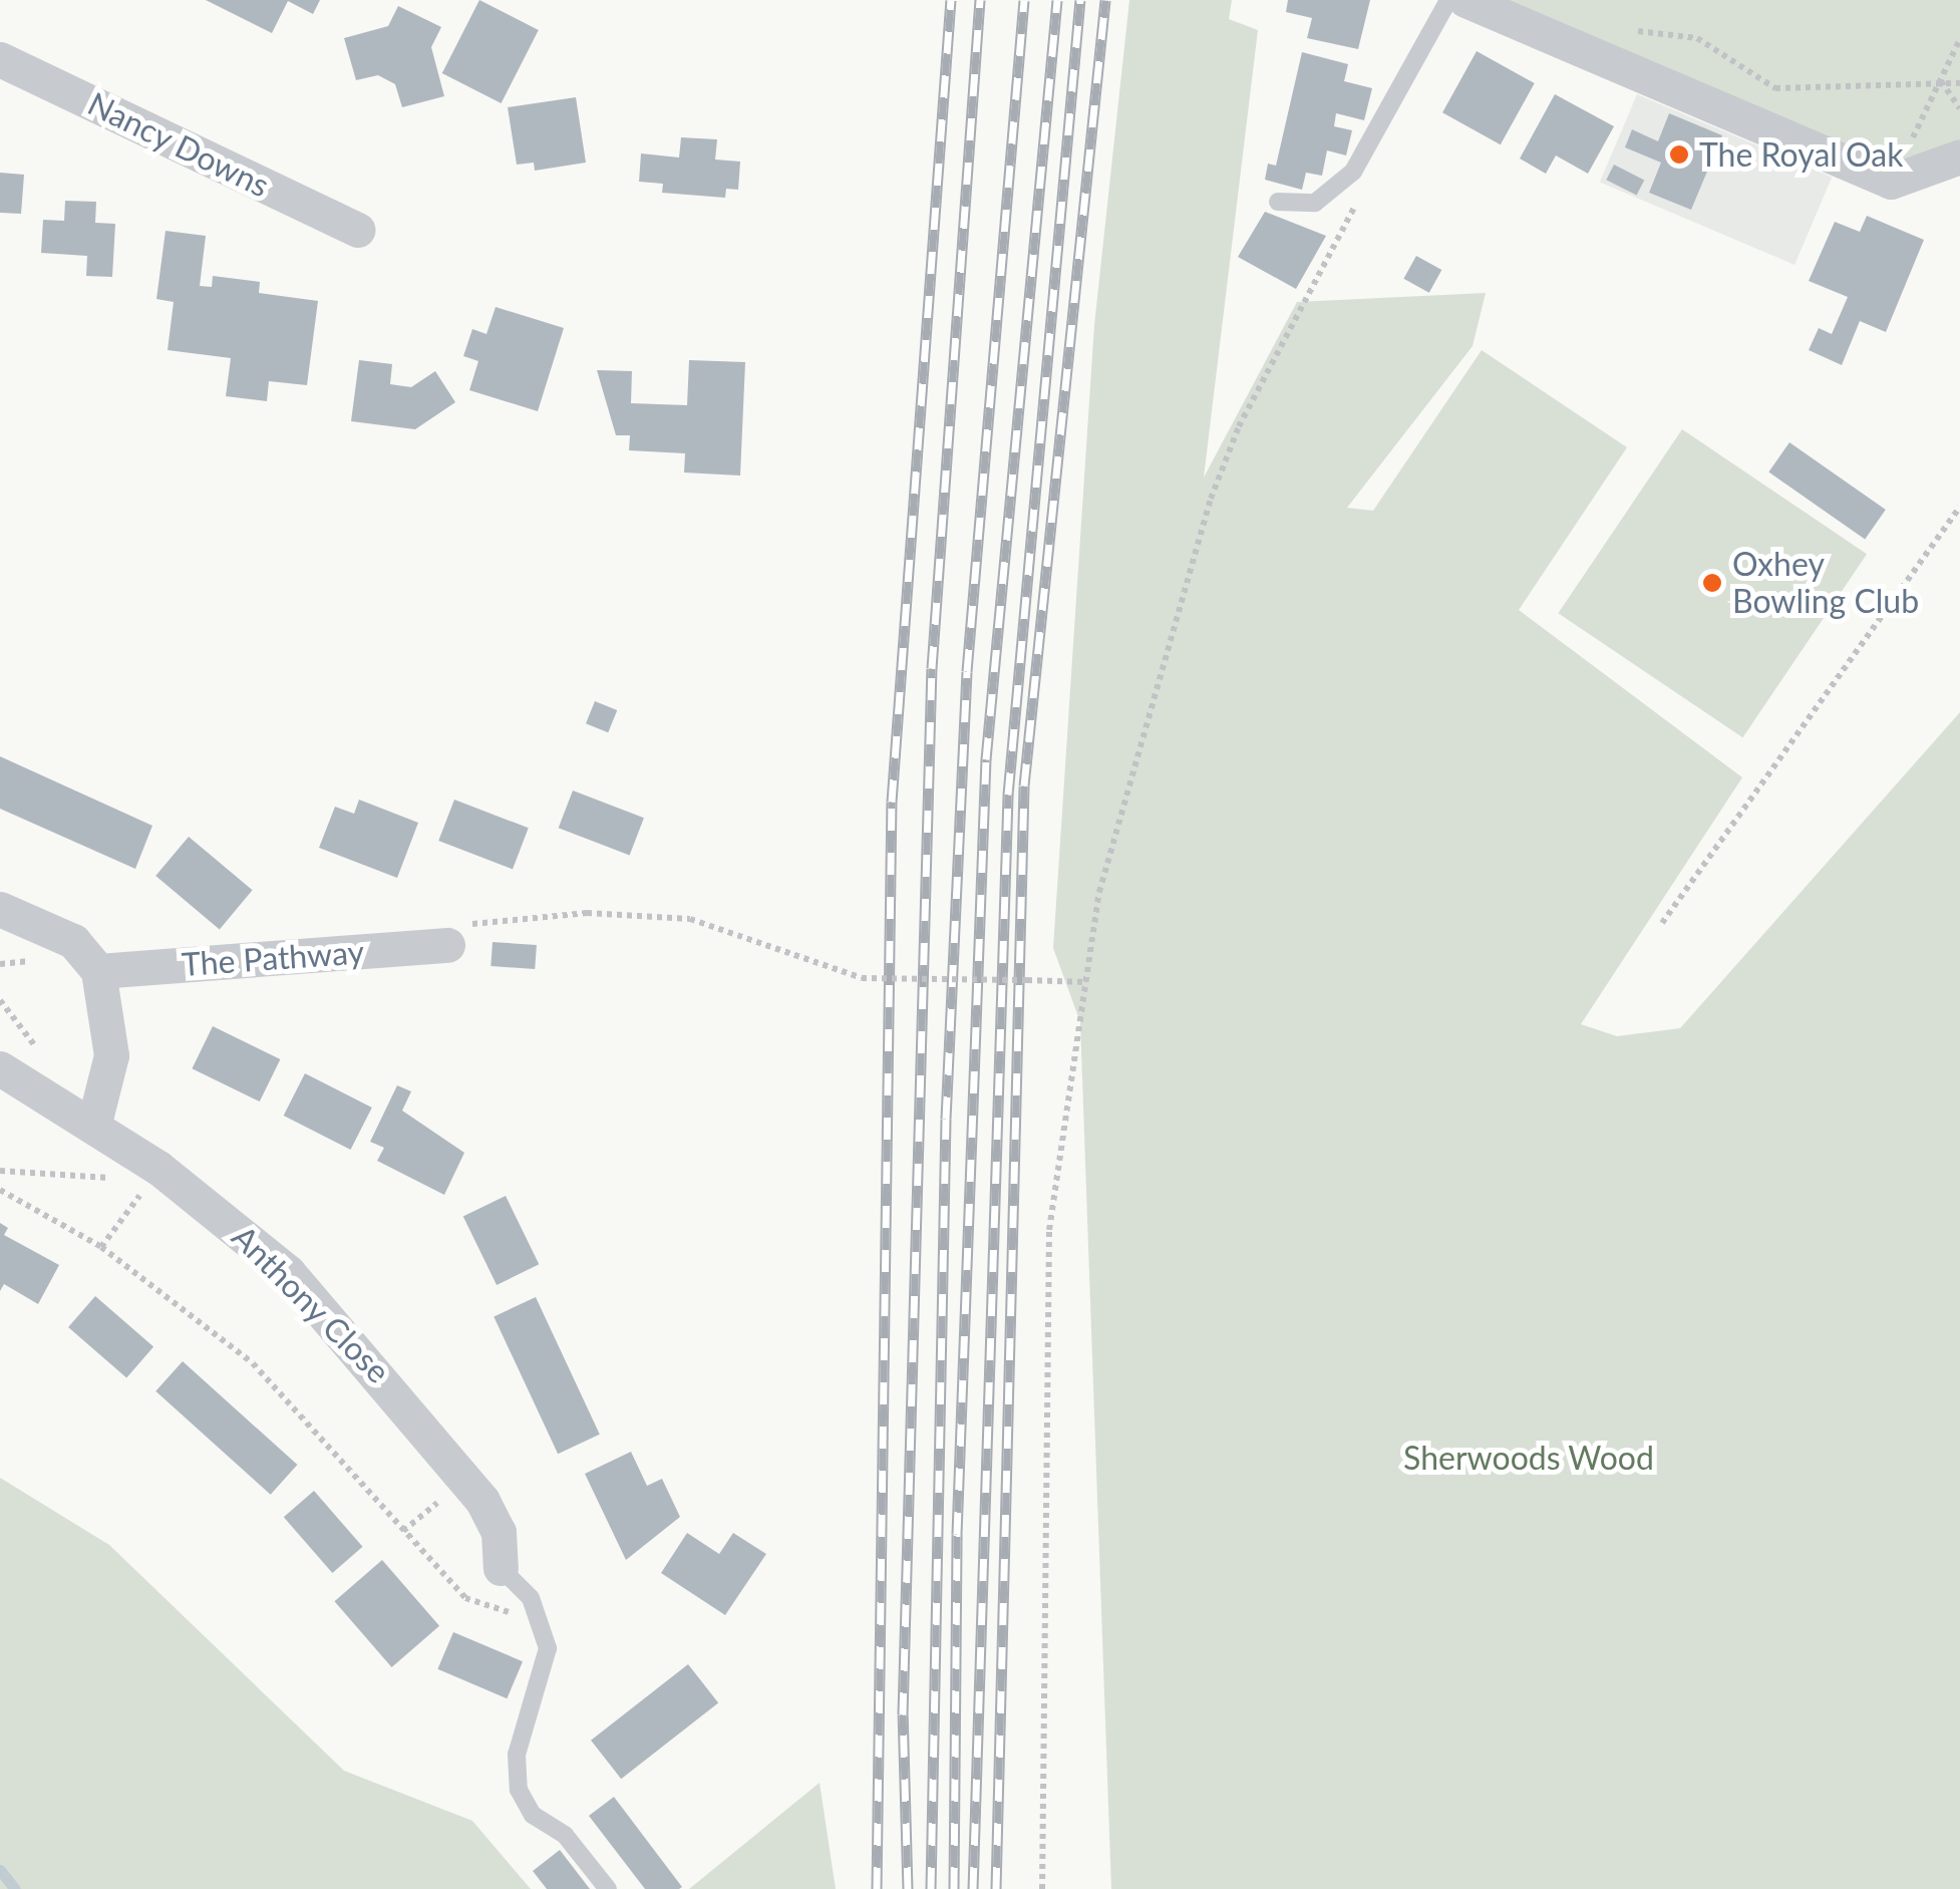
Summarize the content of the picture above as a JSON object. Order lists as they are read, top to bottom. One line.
{"streets":{"street":["Nancy Downs","The Pathway","Anthony Close"]},"parks":["Sherwoods Wood"],"places":["The Royal Oak","Oxhey Bowling Club"]}
